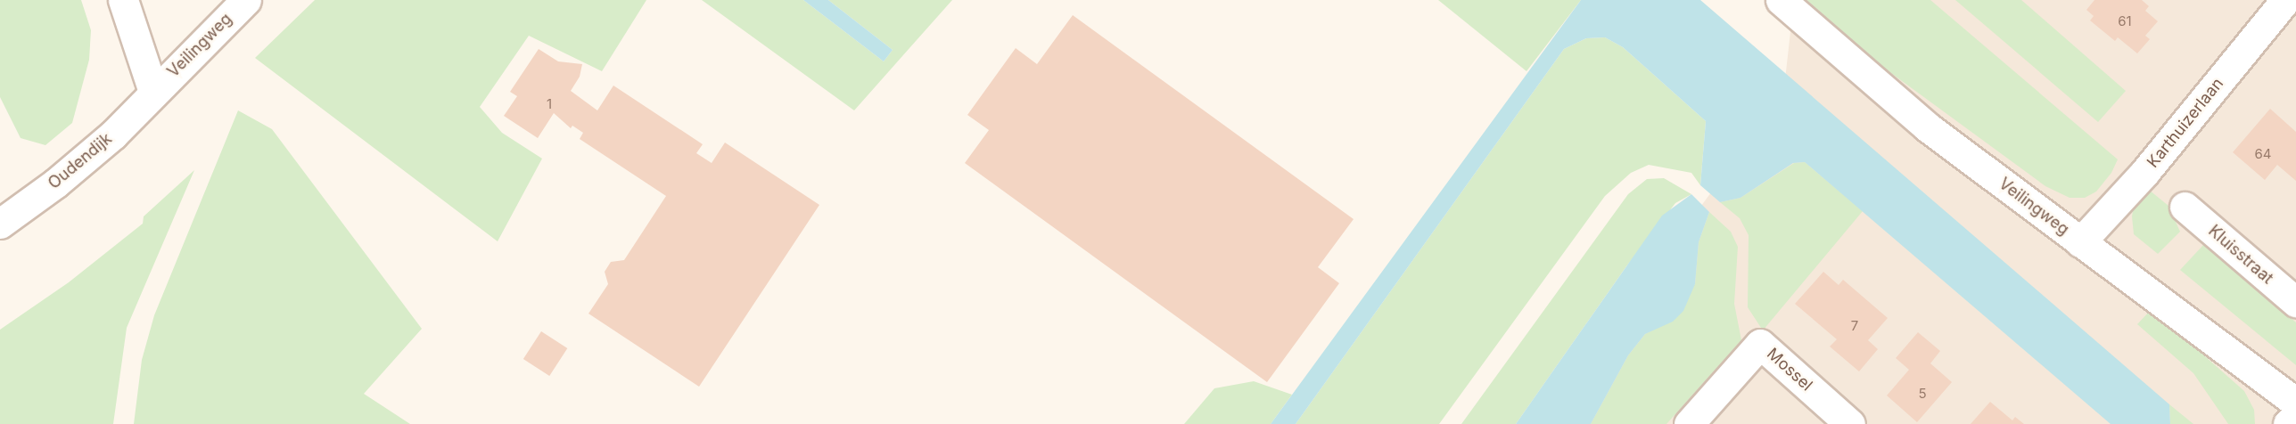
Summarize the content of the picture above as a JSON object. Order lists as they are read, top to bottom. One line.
{"streets":{"street":["Veilingweg","Karthuizerlaan","Oudendijk","Kluisstraat","Mossel"]},"crossings":[["Veilingweg","Karthuizerlaan"],["Veilingweg","Oudendijk"]],"house_numbers":["61","1","64","7","5"]}
